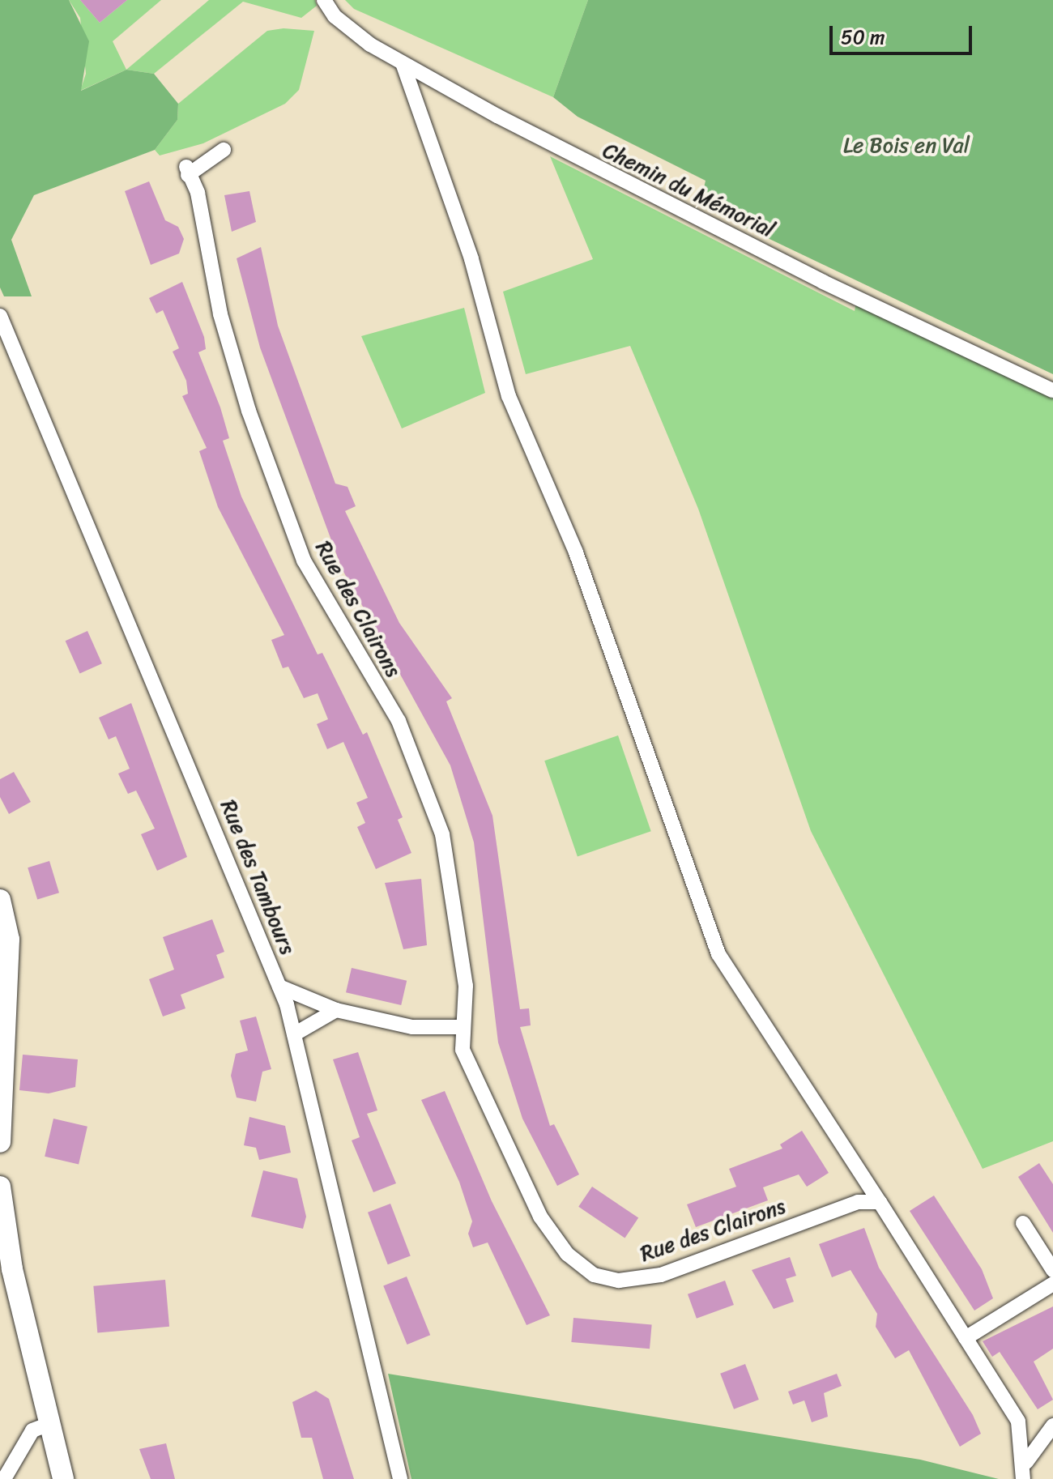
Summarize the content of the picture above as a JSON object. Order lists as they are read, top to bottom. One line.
{"streets":{"street":["Chemin du Mémorial","Rue des Clairons","Rue des Tambours"]},"parks":["Le Bois en Val"],"scale_bar":"50 m"}
